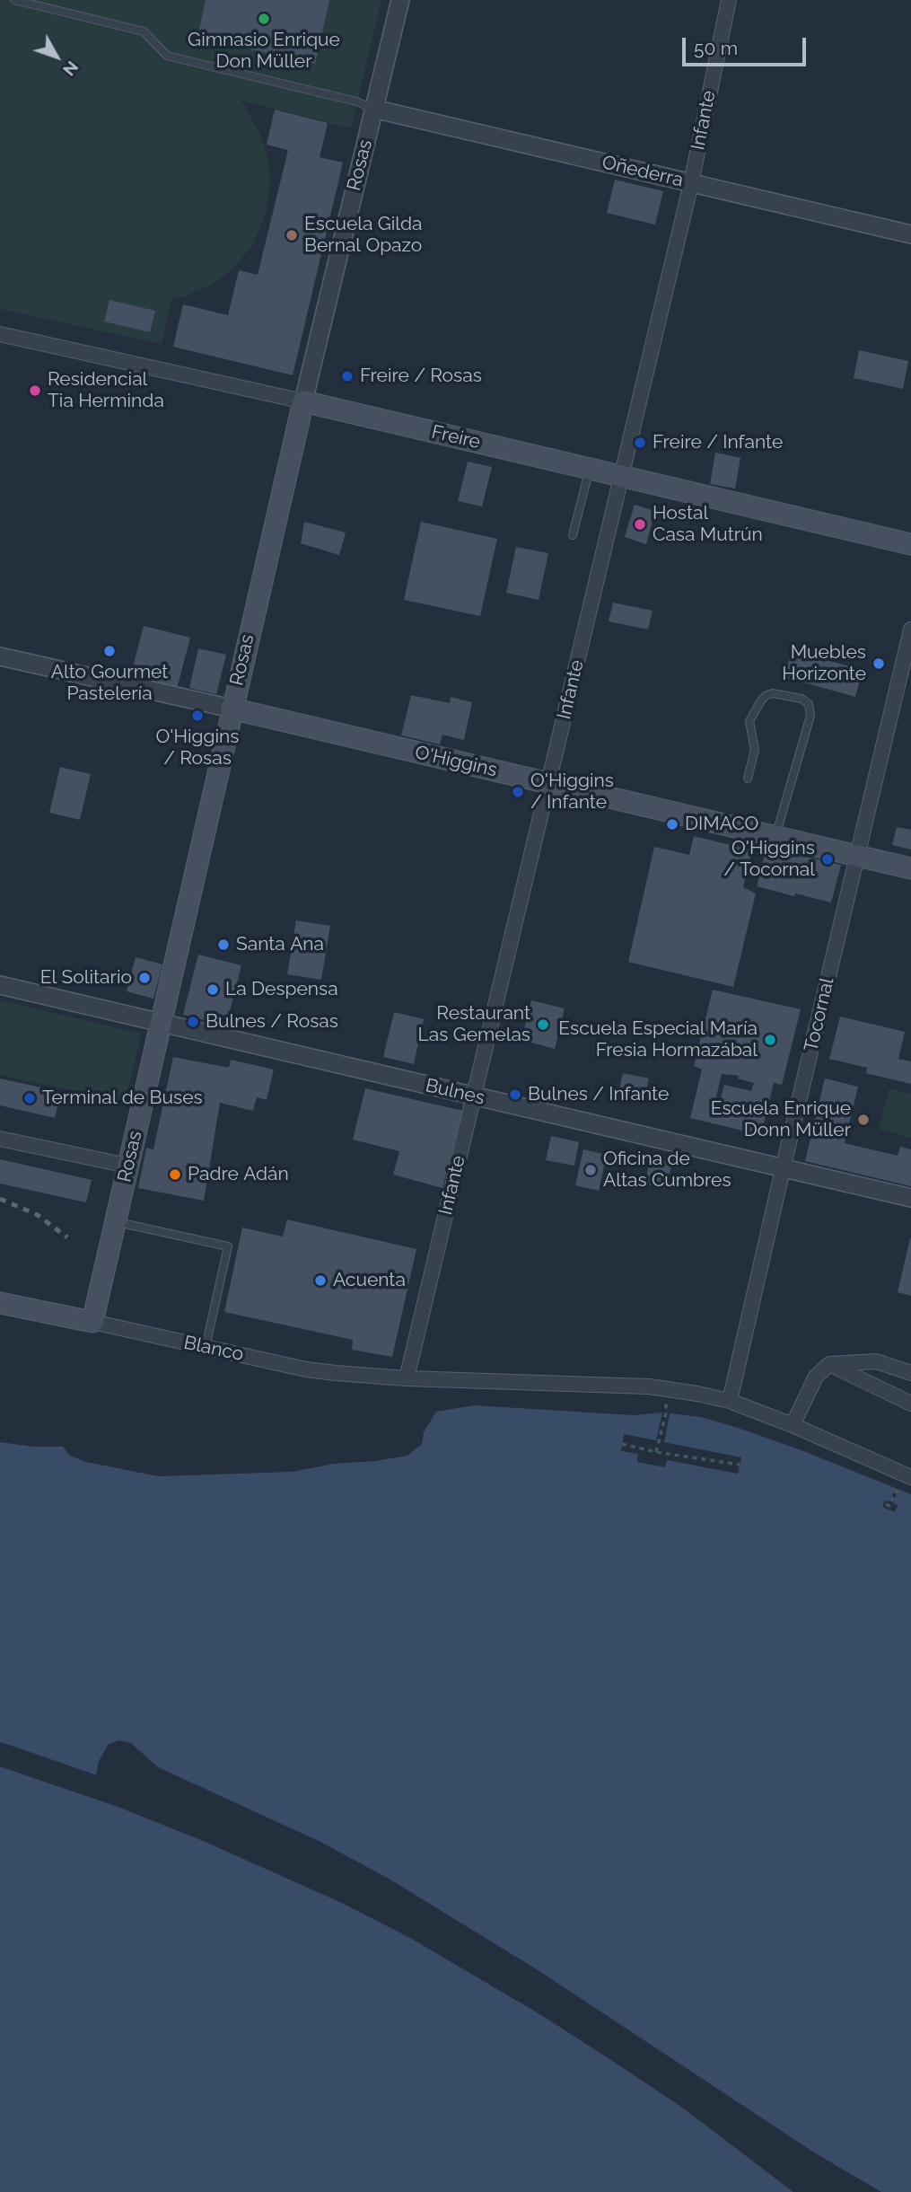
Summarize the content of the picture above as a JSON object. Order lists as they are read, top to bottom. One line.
{"streets":{"main road":["Rosas","Freire","O'Higgins"],"street":["Infante","Oñederra","Tocornal","Bulnes","Blanco"]},"crossings":[["Infante","Oñederra"],["Infante","Freire"],["Infante","O'Higgins"],["Infante","Bulnes"],["Infante","Blanco"],["Rosas","Oñederra"],["Rosas","Freire"],["Rosas","O'Higgins"],["Rosas","Bulnes"],["Rosas","Blanco"],["O'Higgins","Tocornal"],["Tocornal","Bulnes"],["Tocornal","Blanco"]],"places":["Gimnasio Enrique Don Müller","Escuela Gilda Bernal Opazo","Freire / Rosas","Residencial Tia Herminda","Freire / Infante","Hostal Casa Mutrún","Alto Gourmet Pastelería","Muebles Horizonte","O'Higgins / Rosas","O'Higgins / Infante","DIMACO","O'Higgins / Tocornal","Santa Ana","El Solitario","La Despensa","Bulnes / Rosas","Restaurant Las Gemelas","Escuela Especial María Fresia Hormazábal","Bulnes / Infante","Terminal de Buses","Escuela Enrique Donn Müller","Oficina de Altas Cumbres","Padre Adán","Acuenta"],"scale_bar":"50 m","north":"bottom right"}
